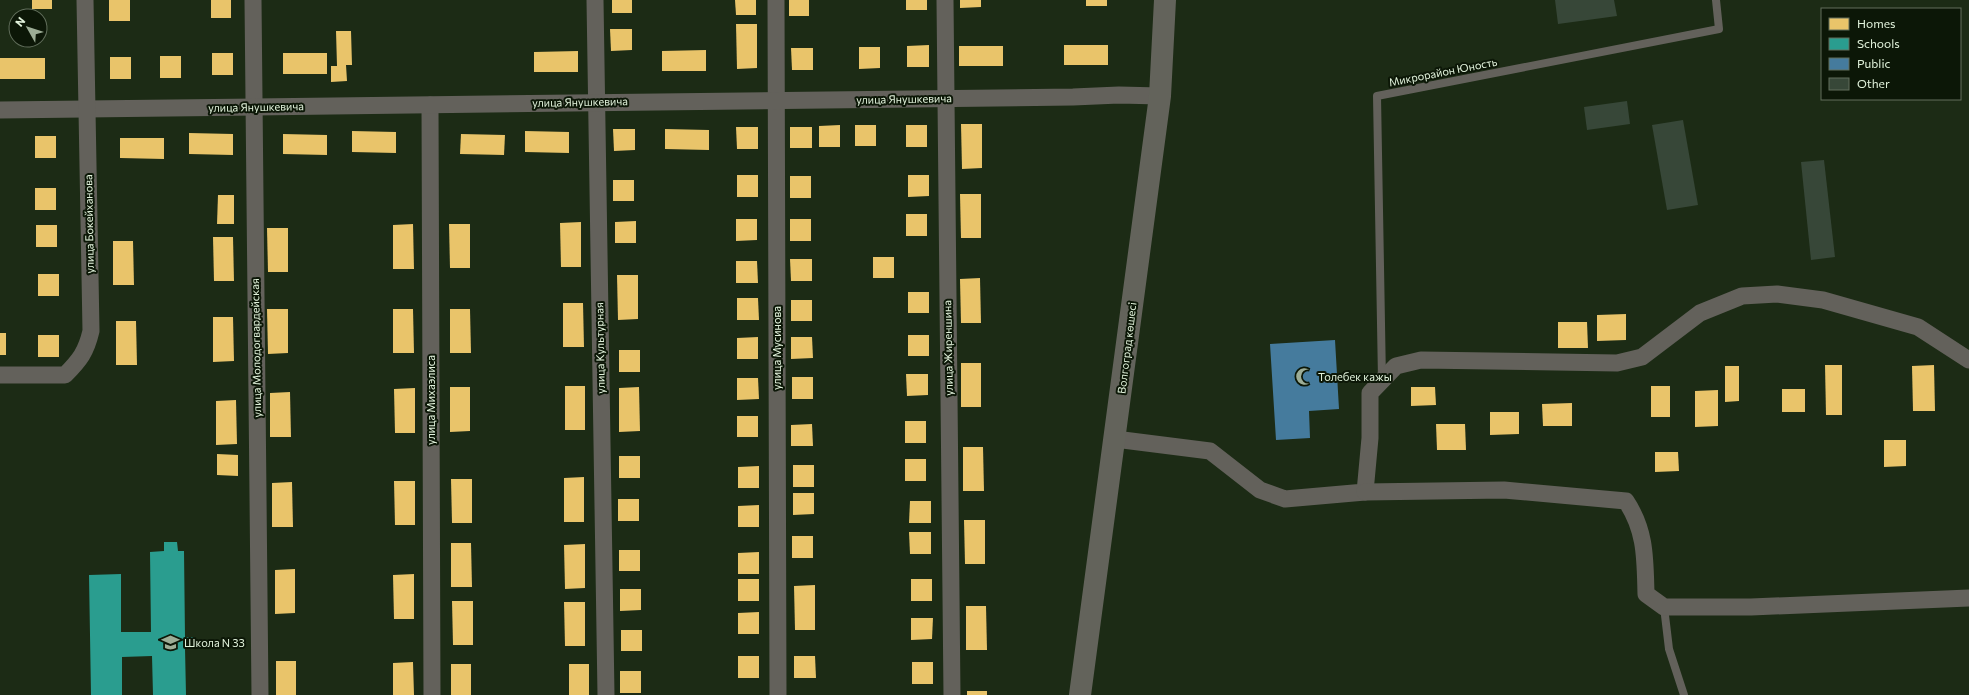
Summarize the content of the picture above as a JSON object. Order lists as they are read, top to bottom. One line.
{"streets":{"main road":["Волгоград көшесі"],"street":["улица Янушкевича","улица Бокейханова","улица Молодогвардейская","улица Культурная","улица Мусинова","улица Жиреншина","улица Михаэлиса"],"lane":["Микрорайон Юность"]},"crossings":[["улица Янушкевича","улица Бокейханова"],["улица Янушкевича","улица Молодогвардейская"],["улица Янушкевича","улица Культурная"],["улица Янушкевича","улица Мусинова"],["улица Янушкевича","улица Жиреншина"],["улица Янушкевича","Волгоград көшесі"],["улица Янушкевича","улица Михаэлиса"]],"places":{"mosque":["Толебек кажы"],"school or university":["Школа N 33"]},"legend":["Homes","Schools","Public","Other"],"north":"top left"}
